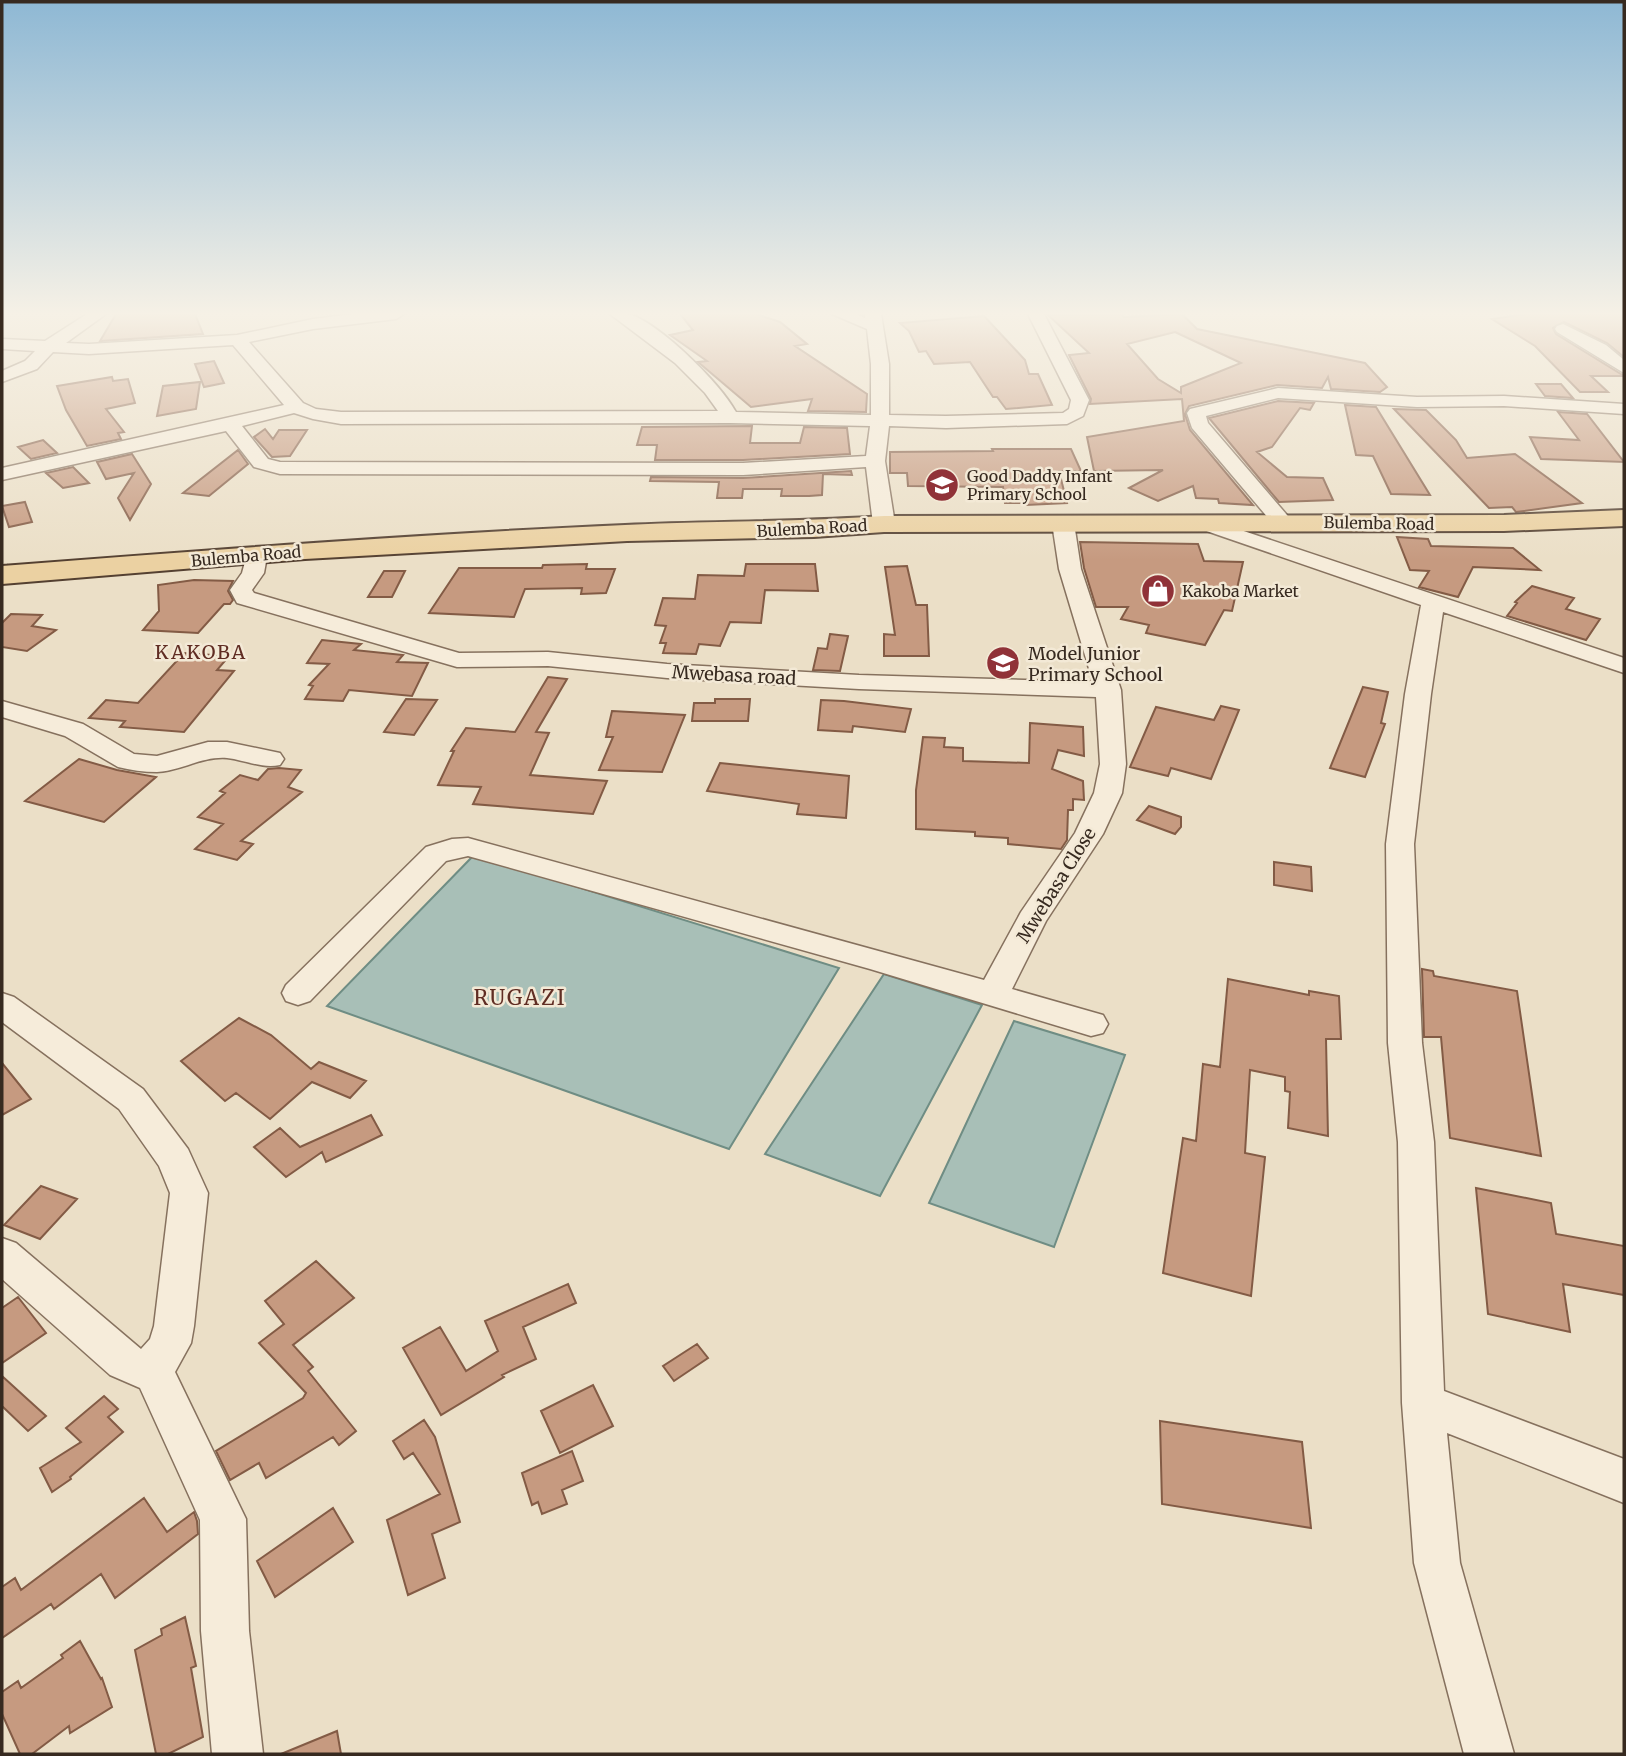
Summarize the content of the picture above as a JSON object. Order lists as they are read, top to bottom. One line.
{"streets":{"main road":["Bulemba Road"],"street":["Mwebasa road","Mwebasa Close"]},"crossings":[["Bulemba Road","Mwebasa road"],["Mwebasa road","Mwebasa Close"]],"districts":["KAKOBA","RUGAZI"],"places":{"school or university":["Good Daddy Infant Primary School","Model Junior Primary School"],"shop":["Kakoba Market"]}}
